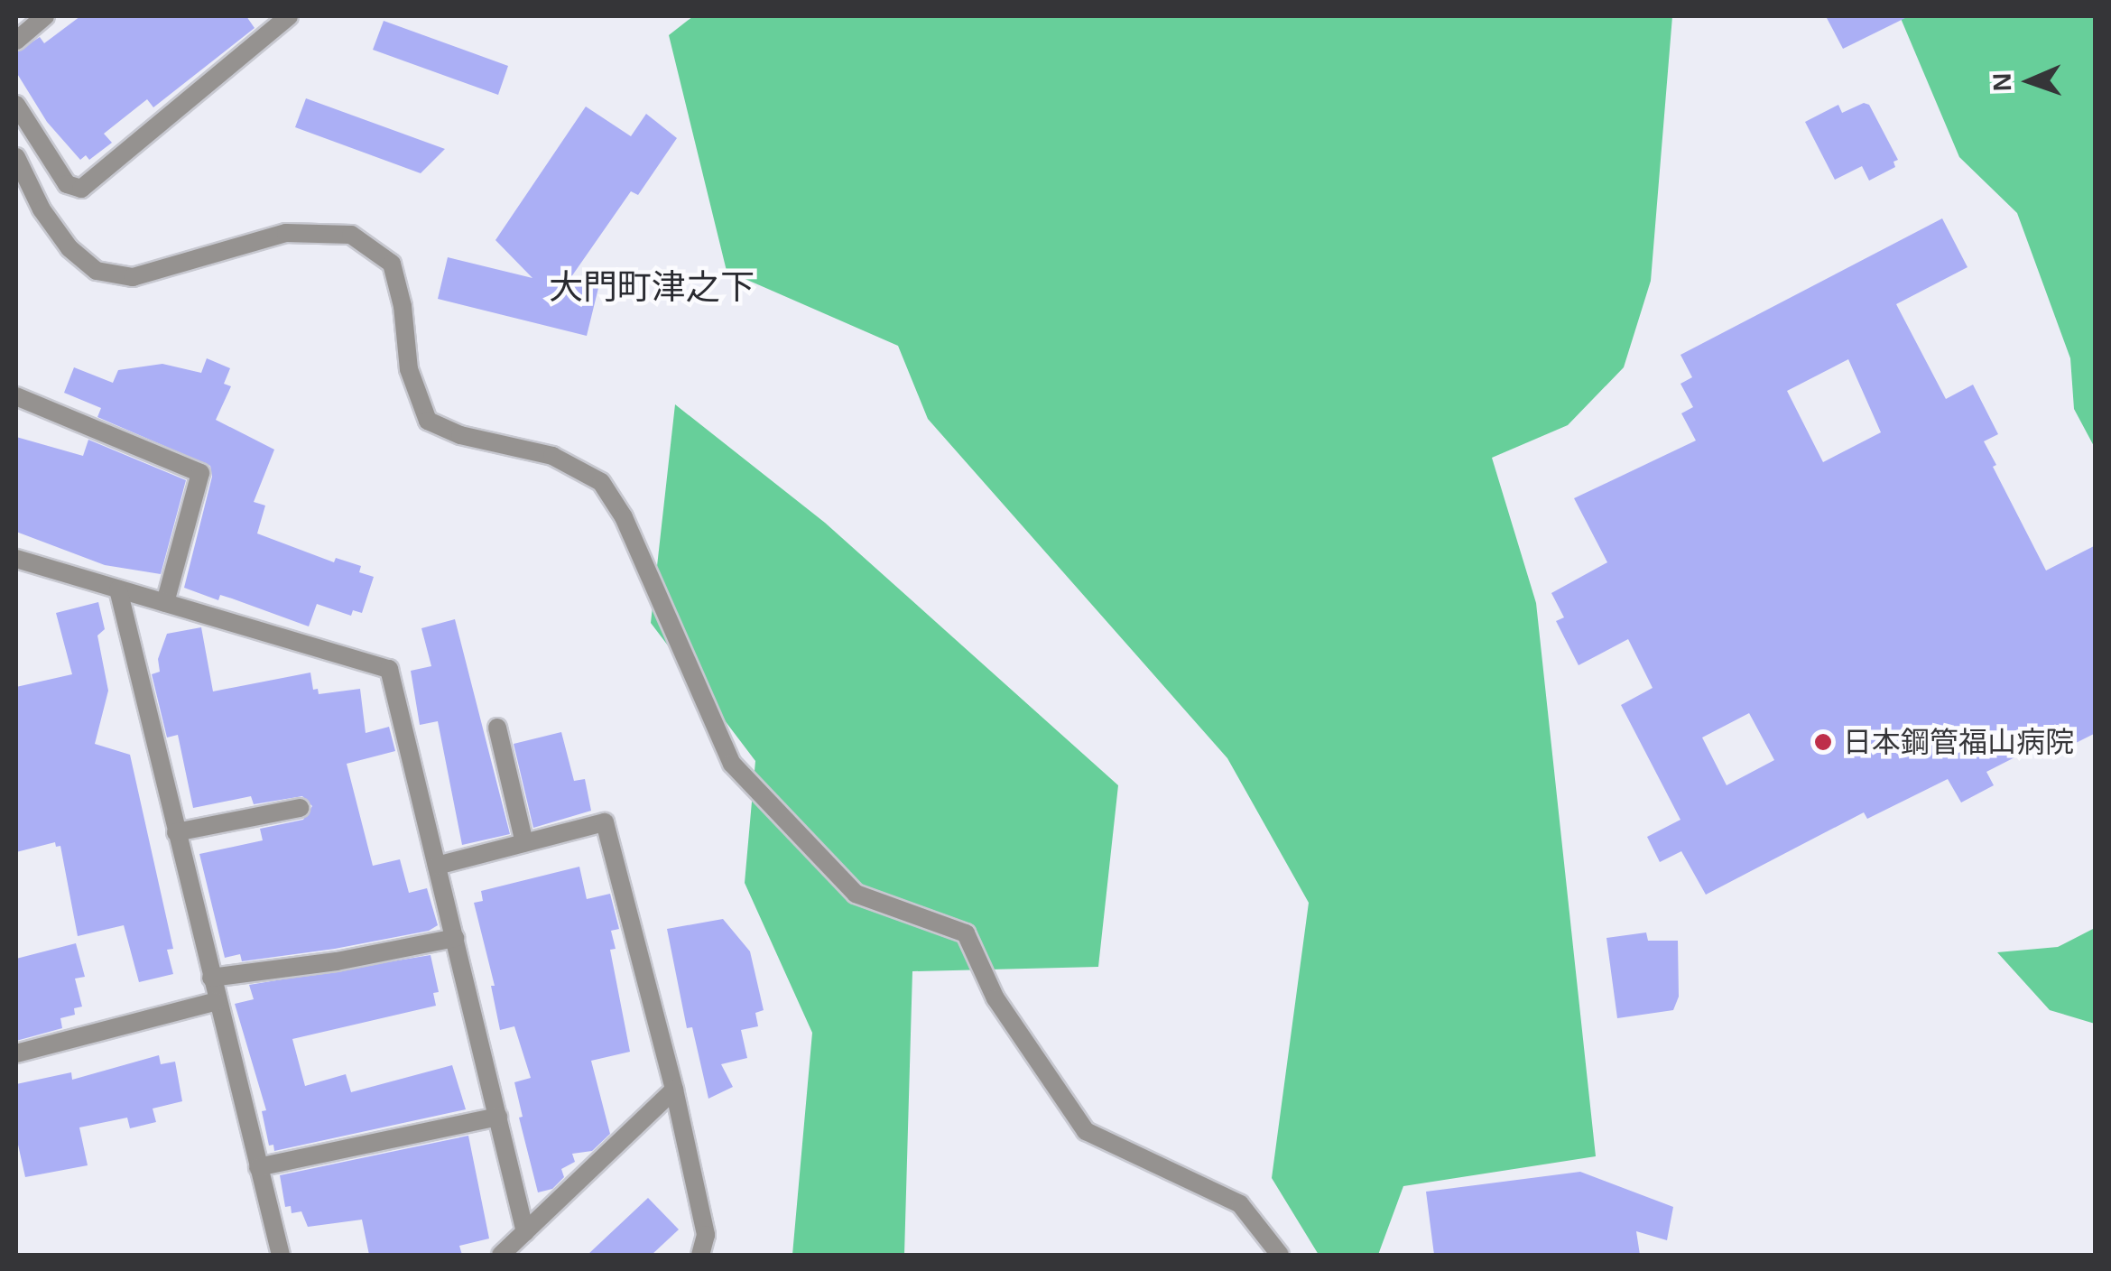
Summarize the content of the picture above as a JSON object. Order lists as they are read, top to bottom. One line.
{"districts":["大門町津之下"],"places":["日本鋼管福山病院"],"north":"left"}
